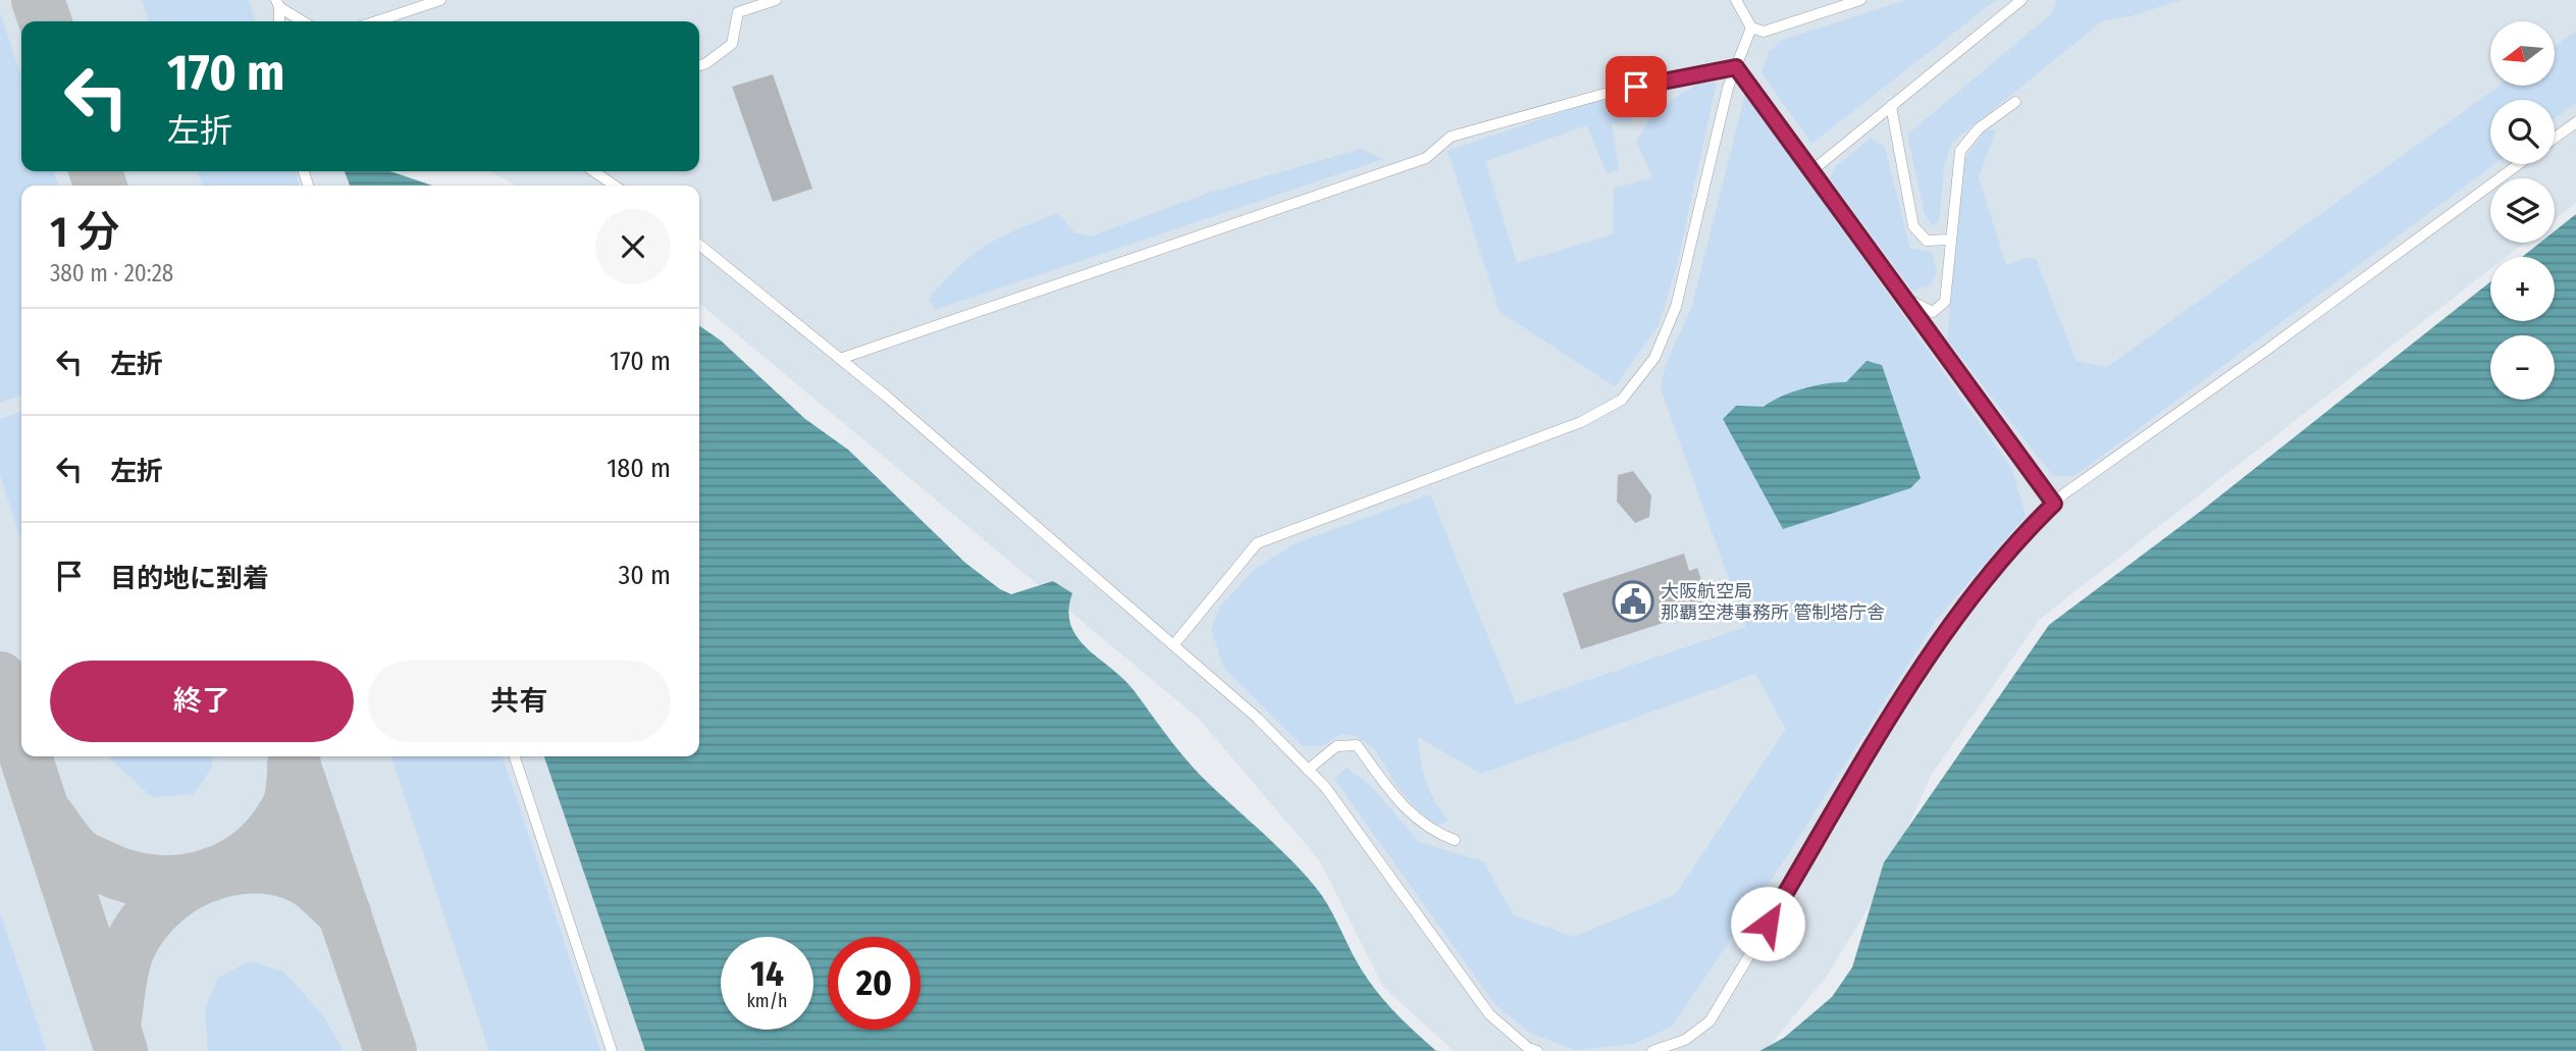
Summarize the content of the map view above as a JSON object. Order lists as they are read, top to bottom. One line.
{"places":{"public building":["大阪航空局 那覇空港事務所 管制塔庁舎"]},"north":"left","page":{"map_buttons":["+","−"],"turn":["170 m","左折"],"heading":["1 分","380 m · 20:28"],"list":[{"name":"左折","value":"170 m"},{"name":"左折","value":"180 m"},{"name":"目的地に到着","value":"30 m"}],"buttons":["終了","共有"],"speed":"14 km/h","limit":"20"}}
